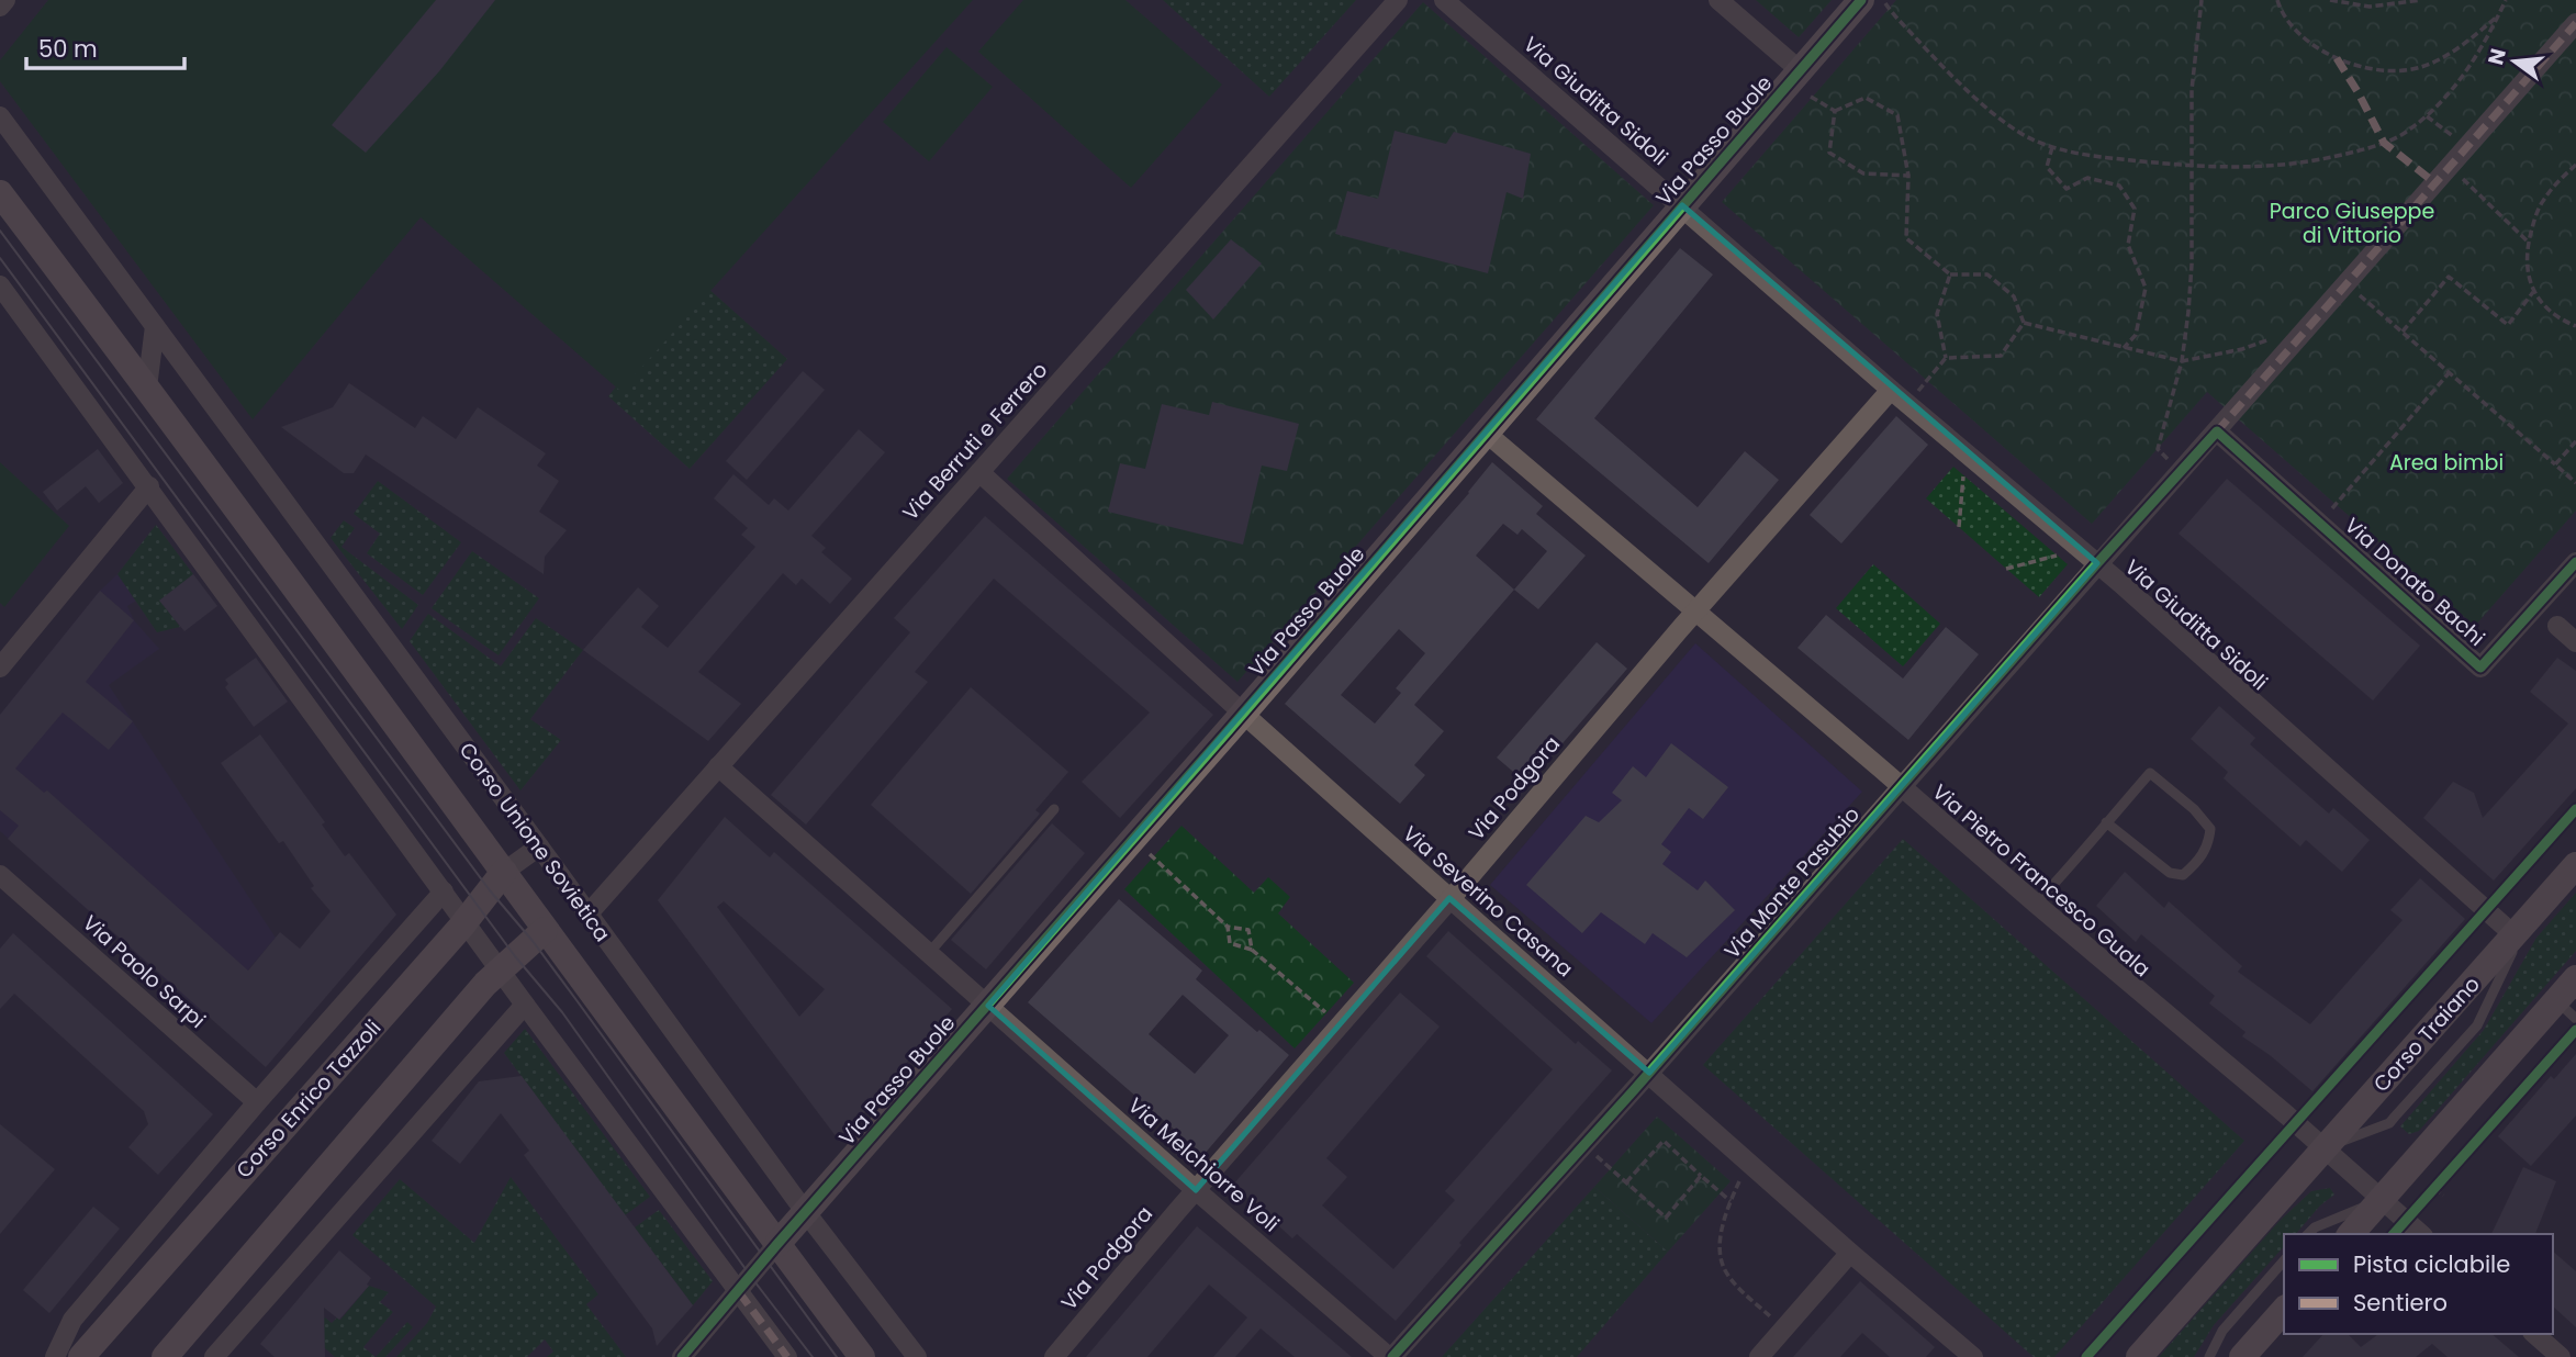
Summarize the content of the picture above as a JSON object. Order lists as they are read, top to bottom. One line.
{"streets":{"street":["Via Giuditta Sidoli","Via Passo Buole","Via Berruti e Ferrero","Via Donato Bachi","Via Podgora","Corso Unione Sovietica","Via Pietro Francesco Guala","Via Monte Pasubio","Via Severino Casana","Via Paolo Sarpi","Corso Traiano","Corso Enrico Tazzoli","Via Melchiorre Voli"]},"crossings":[["Via Giuditta Sidoli","Via Passo Buole"],["Via Giuditta Sidoli","Via Podgora"],["Via Giuditta Sidoli","Via Monte Pasubio"],["Via Giuditta Sidoli","Corso Traiano"],["Via Passo Buole","Corso Unione Sovietica"],["Via Passo Buole","Via Pietro Francesco Guala"],["Via Passo Buole","Via Severino Casana"],["Via Passo Buole","Via Melchiorre Voli"],["Via Berruti e Ferrero","Corso Unione Sovietica"],["Via Berruti e Ferrero","Via Severino Casana"],["Via Donato Bachi","Via Monte Pasubio"],["Via Podgora","Via Pietro Francesco Guala"],["Via Podgora","Via Severino Casana"],["Via Podgora","Via Melchiorre Voli"],["Corso Unione Sovietica","Corso Enrico Tazzoli"],["Via Pietro Francesco Guala","Via Monte Pasubio"],["Via Pietro Francesco Guala","Corso Traiano"],["Via Monte Pasubio","Via Severino Casana"],["Via Monte Pasubio","Via Melchiorre Voli"],["Via Paolo Sarpi","Corso Enrico Tazzoli"]],"parks":["Parco Giuseppe di Vittorio","Area bimbi"],"legend":["Pista ciclabile","Sentiero"],"scale_bar":"50 m","north":"left"}
